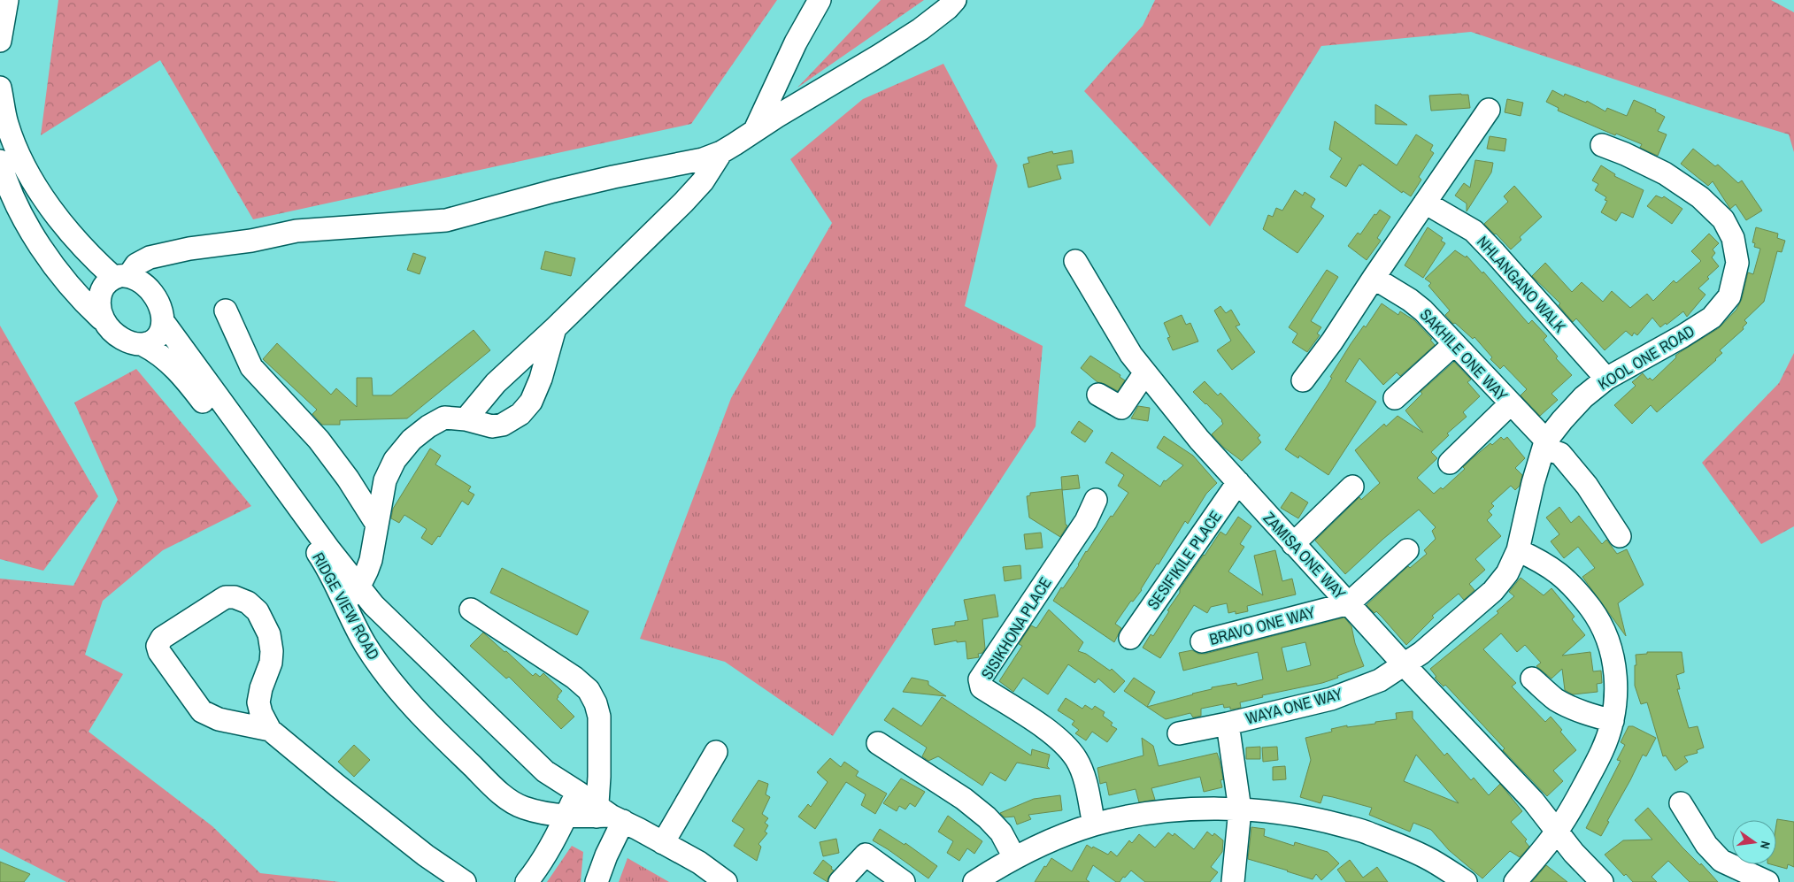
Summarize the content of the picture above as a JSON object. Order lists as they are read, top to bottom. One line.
{"streets":{"street":["NHLANGANO WALK","SAKHILE ONE WAY","KOOL ONE ROAD","ZAMISA ONE WAY","SESIFIKILE PLACE","RIDGE VIEW ROAD","BRAVO ONE WAY","SISIKHONA PLACE","WAYA ONE WAY"]},"crossings":[["NHLANGANO WALK","KOOL ONE ROAD"],["SAKHILE ONE WAY","KOOL ONE ROAD"],["KOOL ONE ROAD","ZAMISA ONE WAY"],["KOOL ONE ROAD","WAYA ONE WAY"],["ZAMISA ONE WAY","SESIFIKILE PLACE"],["ZAMISA ONE WAY","BRAVO ONE WAY"],["ZAMISA ONE WAY","WAYA ONE WAY"]],"north":"right"}
